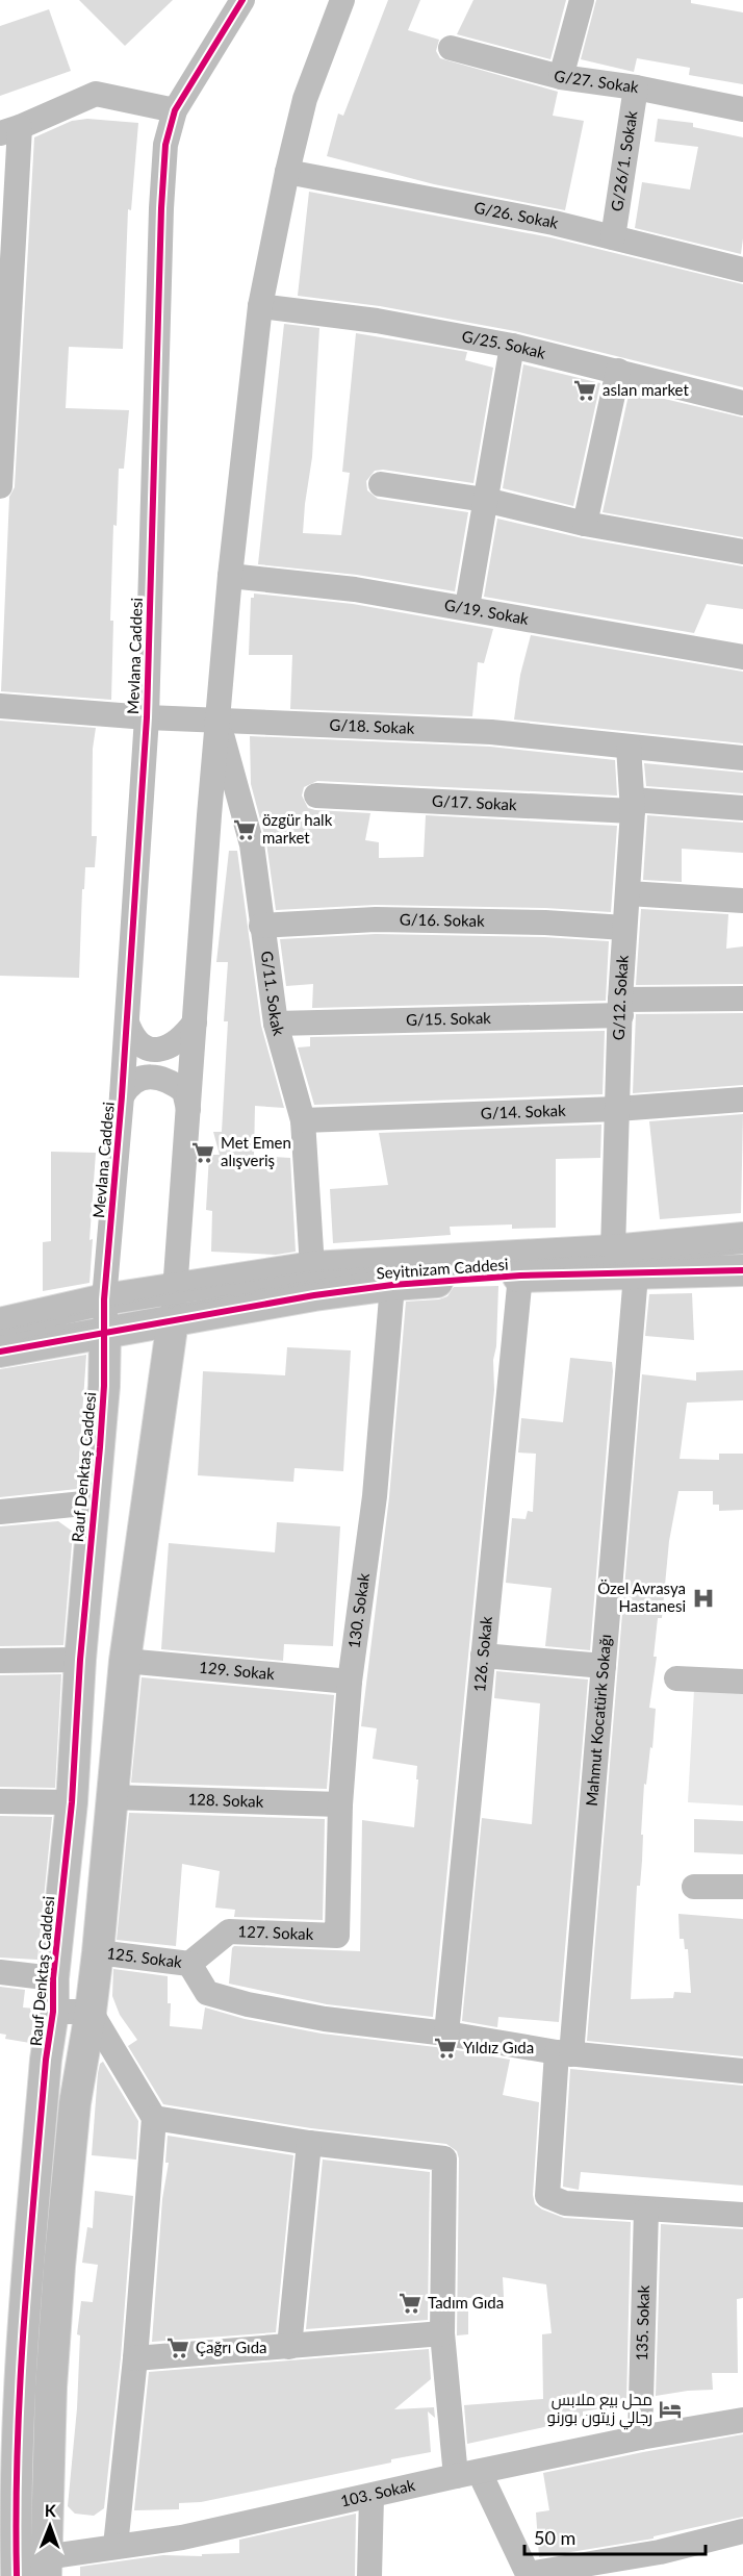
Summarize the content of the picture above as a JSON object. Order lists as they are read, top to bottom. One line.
{"streets":{"main road":["Seyitnizam Caddesi","Rauf Denktaş Caddesi"],"street":["G/27. Sokak","G/26/1. Sokak","G/26. Sokak","G/25. Sokak","G/19. Sokak","Mevlana Caddesi","G/18. Sokak","G/17. Sokak","G/16. Sokak","G/11. Sokak","G/12. Sokak","G/15. Sokak","G/14. Sokak","130. Sokak","126. Sokak","129. Sokak","Mahmut Kocatürk Sokağı","128. Sokak","127. Sokak","125. Sokak","135. Sokak","103. Sokak"]},"crossings":[["G/27. Sokak","G/26/1. Sokak"],["G/26/1. Sokak","G/26. Sokak"],["Mevlana Caddesi","G/18. Sokak"],["Mevlana Caddesi","Seyitnizam Caddesi"],["Mevlana Caddesi","Rauf Denktaş Caddesi"],["G/18. Sokak","G/11. Sokak"],["G/18. Sokak","G/12. Sokak"],["G/17. Sokak","G/12. Sokak"],["G/16. Sokak","G/11. Sokak"],["G/16. Sokak","G/12. Sokak"],["G/11. Sokak","G/15. Sokak"],["G/11. Sokak","G/14. Sokak"],["G/11. Sokak","Seyitnizam Caddesi"],["G/12. Sokak","G/15. Sokak"],["G/12. Sokak","G/14. Sokak"],["G/12. Sokak","Seyitnizam Caddesi"],["Seyitnizam Caddesi","Rauf Denktaş Caddesi"],["Seyitnizam Caddesi","130. Sokak"],["Seyitnizam Caddesi","126. Sokak"],["Seyitnizam Caddesi","Mahmut Kocatürk Sokağı"],["Rauf Denktaş Caddesi","129. Sokak"],["Rauf Denktaş Caddesi","128. Sokak"],["Rauf Denktaş Caddesi","125. Sokak"],["Rauf Denktaş Caddesi","103. Sokak"],["130. Sokak","129. Sokak"],["130. Sokak","128. Sokak"],["130. Sokak","127. Sokak"],["Mahmut Kocatürk Sokağı","135. Sokak"],["127. Sokak","125. Sokak"],["135. Sokak","103. Sokak"]],"places":{"supermarket":["aslan market","özgür halk market","Met Emen alışveriş","Yıldız Gıda","Tadım Gıda","Çağrı Gıda"],"hospital":["Özel Avrasya Hastanesi"],"hotel":["محل بيع ملابس رجالي زيتون بورنو"]},"scale_bar":"50 m","north":"top"}
